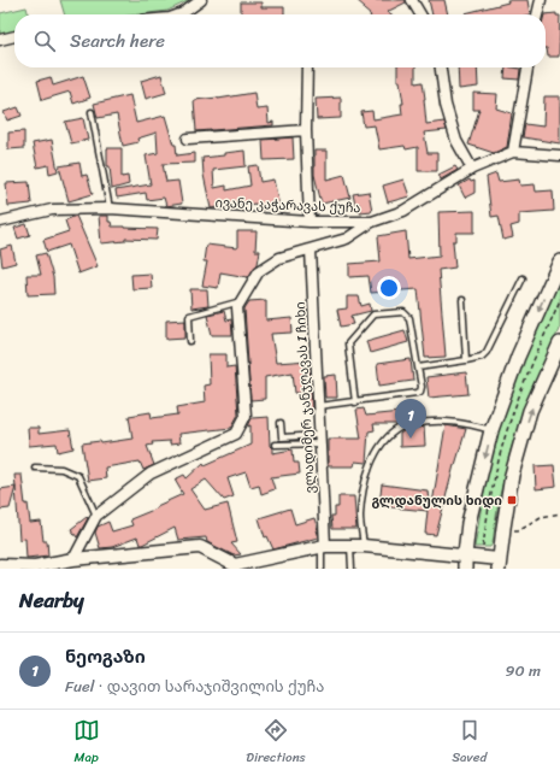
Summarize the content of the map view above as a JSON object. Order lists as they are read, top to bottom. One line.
{"streets":{"street":["ივანე კაჭარავას ქუჩა","ვლადიმერ ჯანჯღავას I ჩიხი"]},"places":{"transit":["გლდანულის ხიდი"]},"page":{"search":"Search here","pins":"1","heading":"Nearby","list":[{"mark":"1","name":"ნეოგაზი","note":"Fuel · დავით სარაჯიშვილის ქუჩა","value":"90 m"}],"nav":["Map","Directions","Saved"]}}
